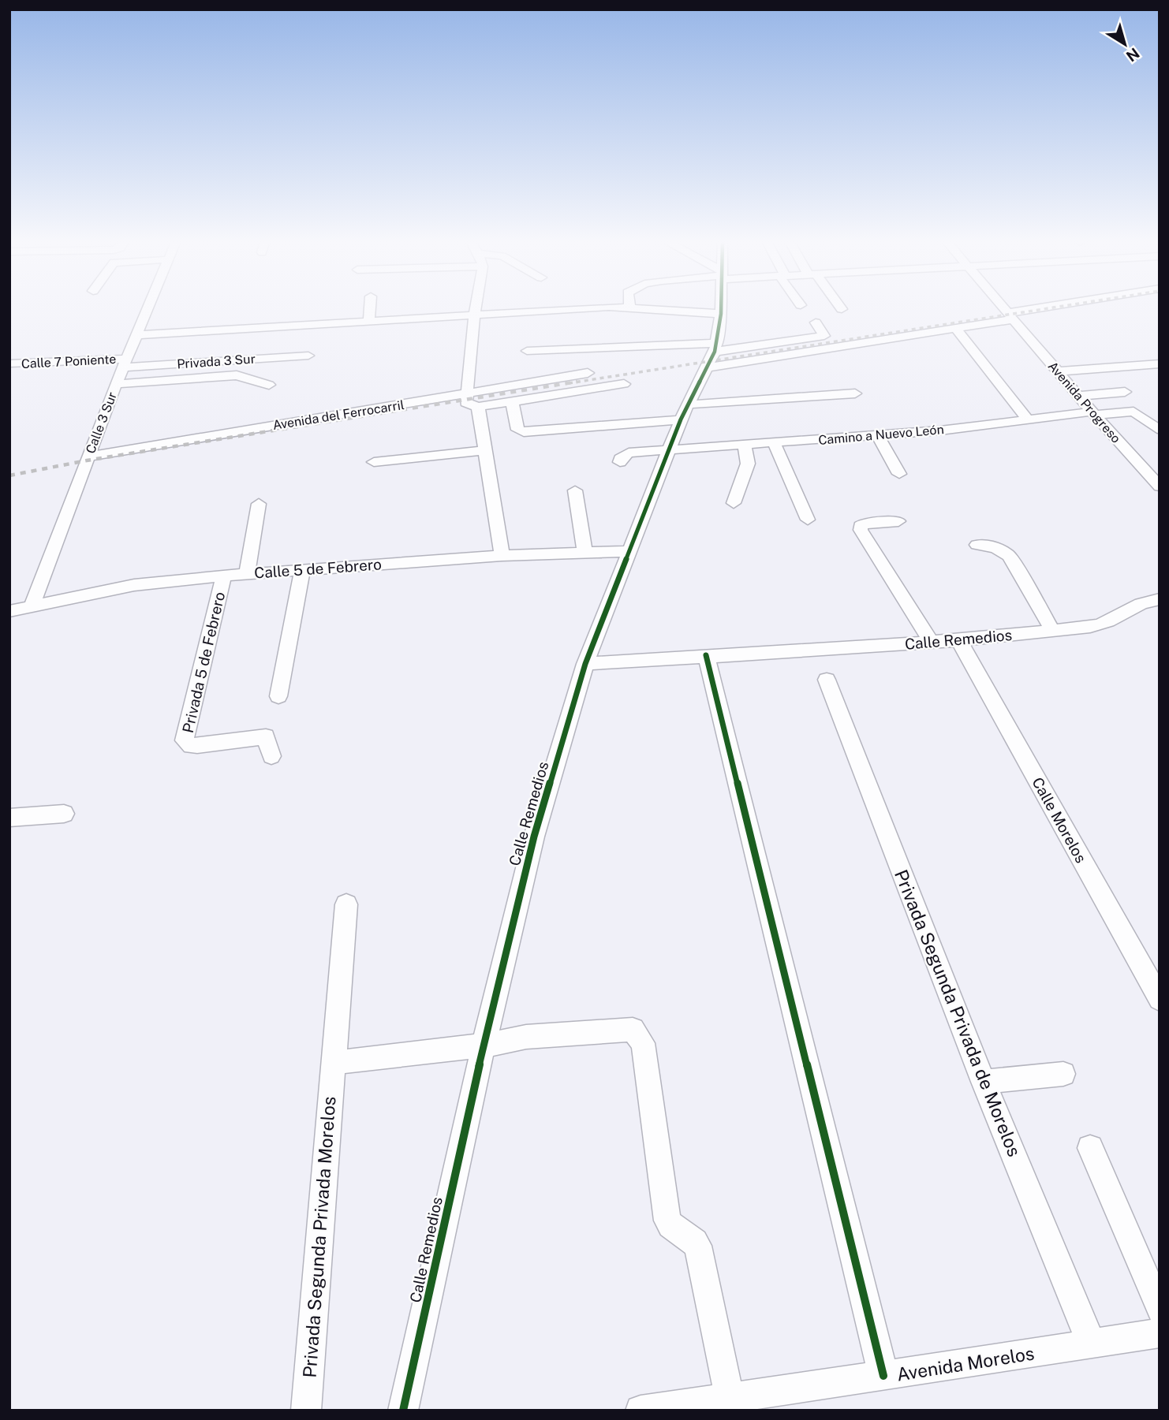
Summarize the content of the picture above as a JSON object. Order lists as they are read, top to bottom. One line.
{"streets":{"street":["Calle 7 Poniente","Privada 3 Sur","Avenida Progreso","Avenida del Ferrocarril","Calle 3 Sur","Camino a Nuevo León","Calle 5 de Febrero","Calle Remedios","Privada 5 de Febrero","Calle Morelos","Privada Segunda Privada de Morelos","Privada Segunda Privada Morelos","Avenida Morelos"]},"crossings":[["Calle 7 Poniente","Privada 3 Sur"],["Calle 7 Poniente","Calle 3 Sur"],["Privada 3 Sur","Calle 3 Sur"],["Avenida Progreso","Camino a Nuevo León"],["Avenida del Ferrocarril","Calle 3 Sur"],["Calle 3 Sur","Calle 5 de Febrero"],["Camino a Nuevo León","Calle Remedios"],["Calle 5 de Febrero","Calle Remedios"],["Calle 5 de Febrero","Privada 5 de Febrero"],["Calle Remedios","Calle Morelos"],["Privada Segunda Privada de Morelos","Avenida Morelos"]],"north":"bottom right"}
